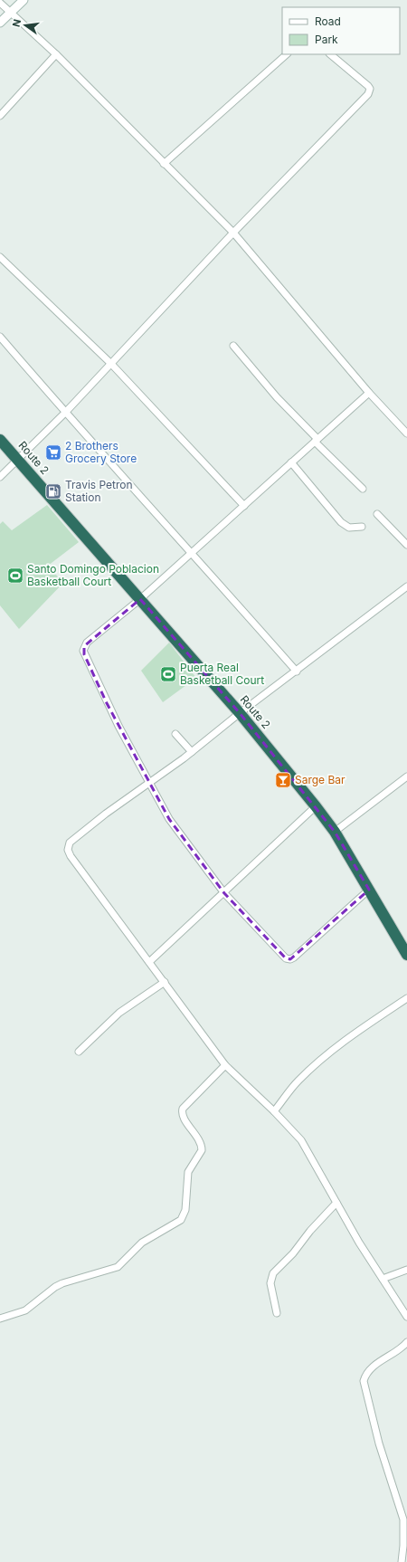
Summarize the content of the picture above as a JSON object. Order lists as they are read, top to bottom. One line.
{"streets":{"highway":["Route 2"]},"places":{"supermarket":["2 Brothers Grocery Store"],"fuel station":["Travis Petron Station"],"sports":["Santo Domingo Poblacion Basketball Court","Puerta Real Basketball Court"],"bar":["Sarge Bar"]},"legend":["Road","Park"],"north":"left"}
